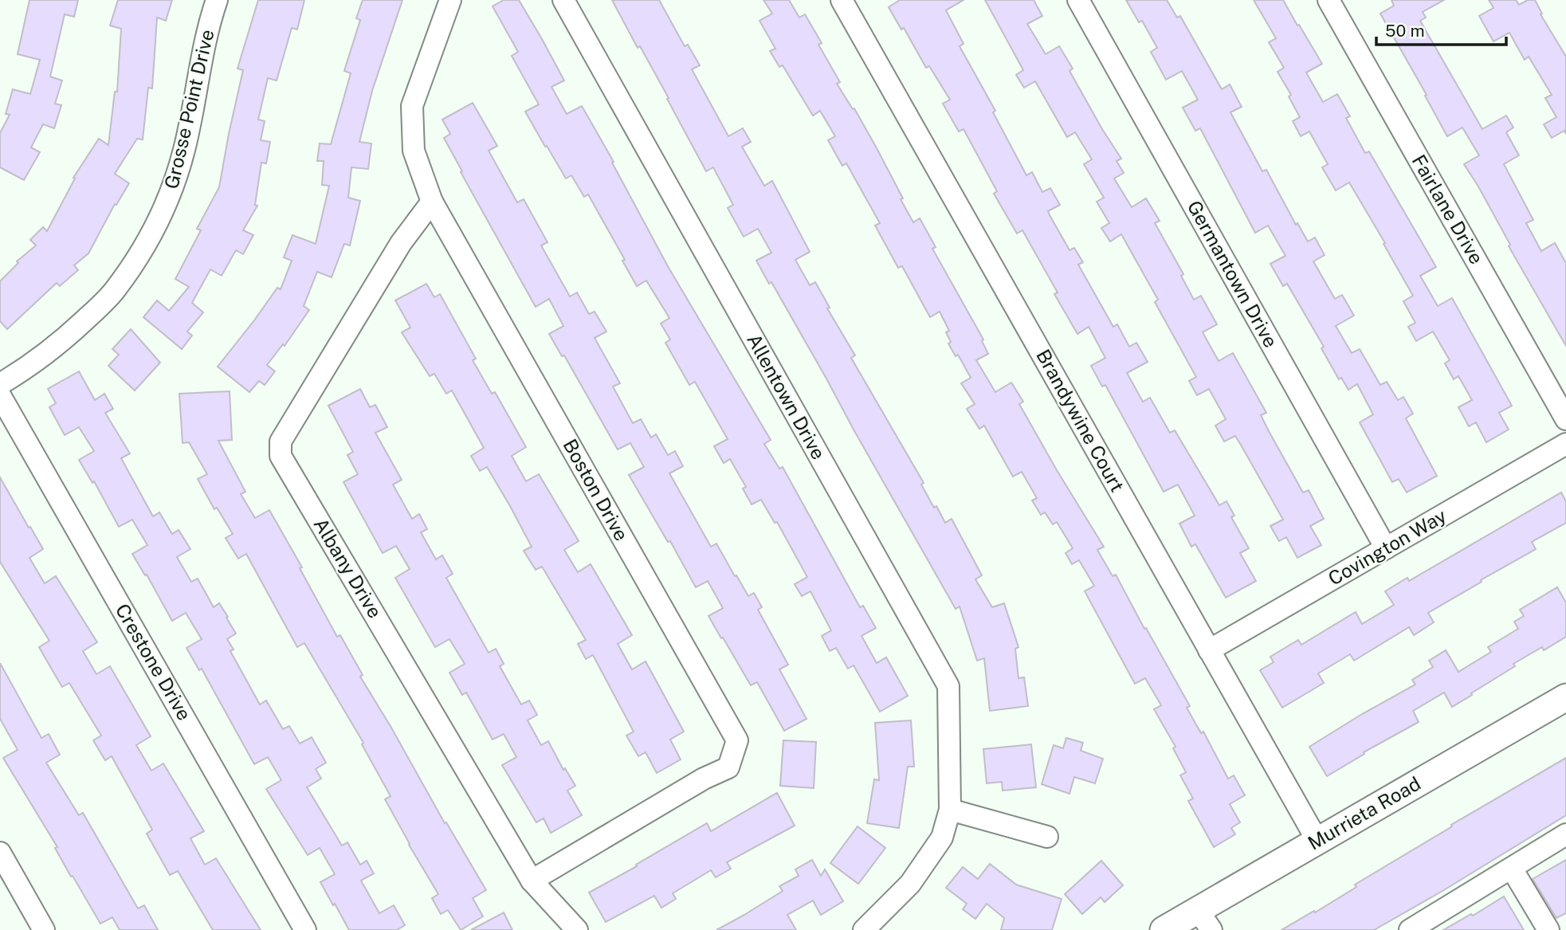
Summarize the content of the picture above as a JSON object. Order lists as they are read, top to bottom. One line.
{"streets":{"main road":["Murrieta Road"],"street":["Grosse Point Drive","Fairlane Drive","Germantown Drive","Allentown Drive","Brandywine Court","Boston Drive","Covington Way","Albany Drive","Crestone Drive"]},"crossings":[["Germantown Drive","Covington Way"],["Brandywine Court","Covington Way"],["Brandywine Court","Murrieta Road"],["Boston Drive","Albany Drive"]],"scale_bar":"50 m"}
